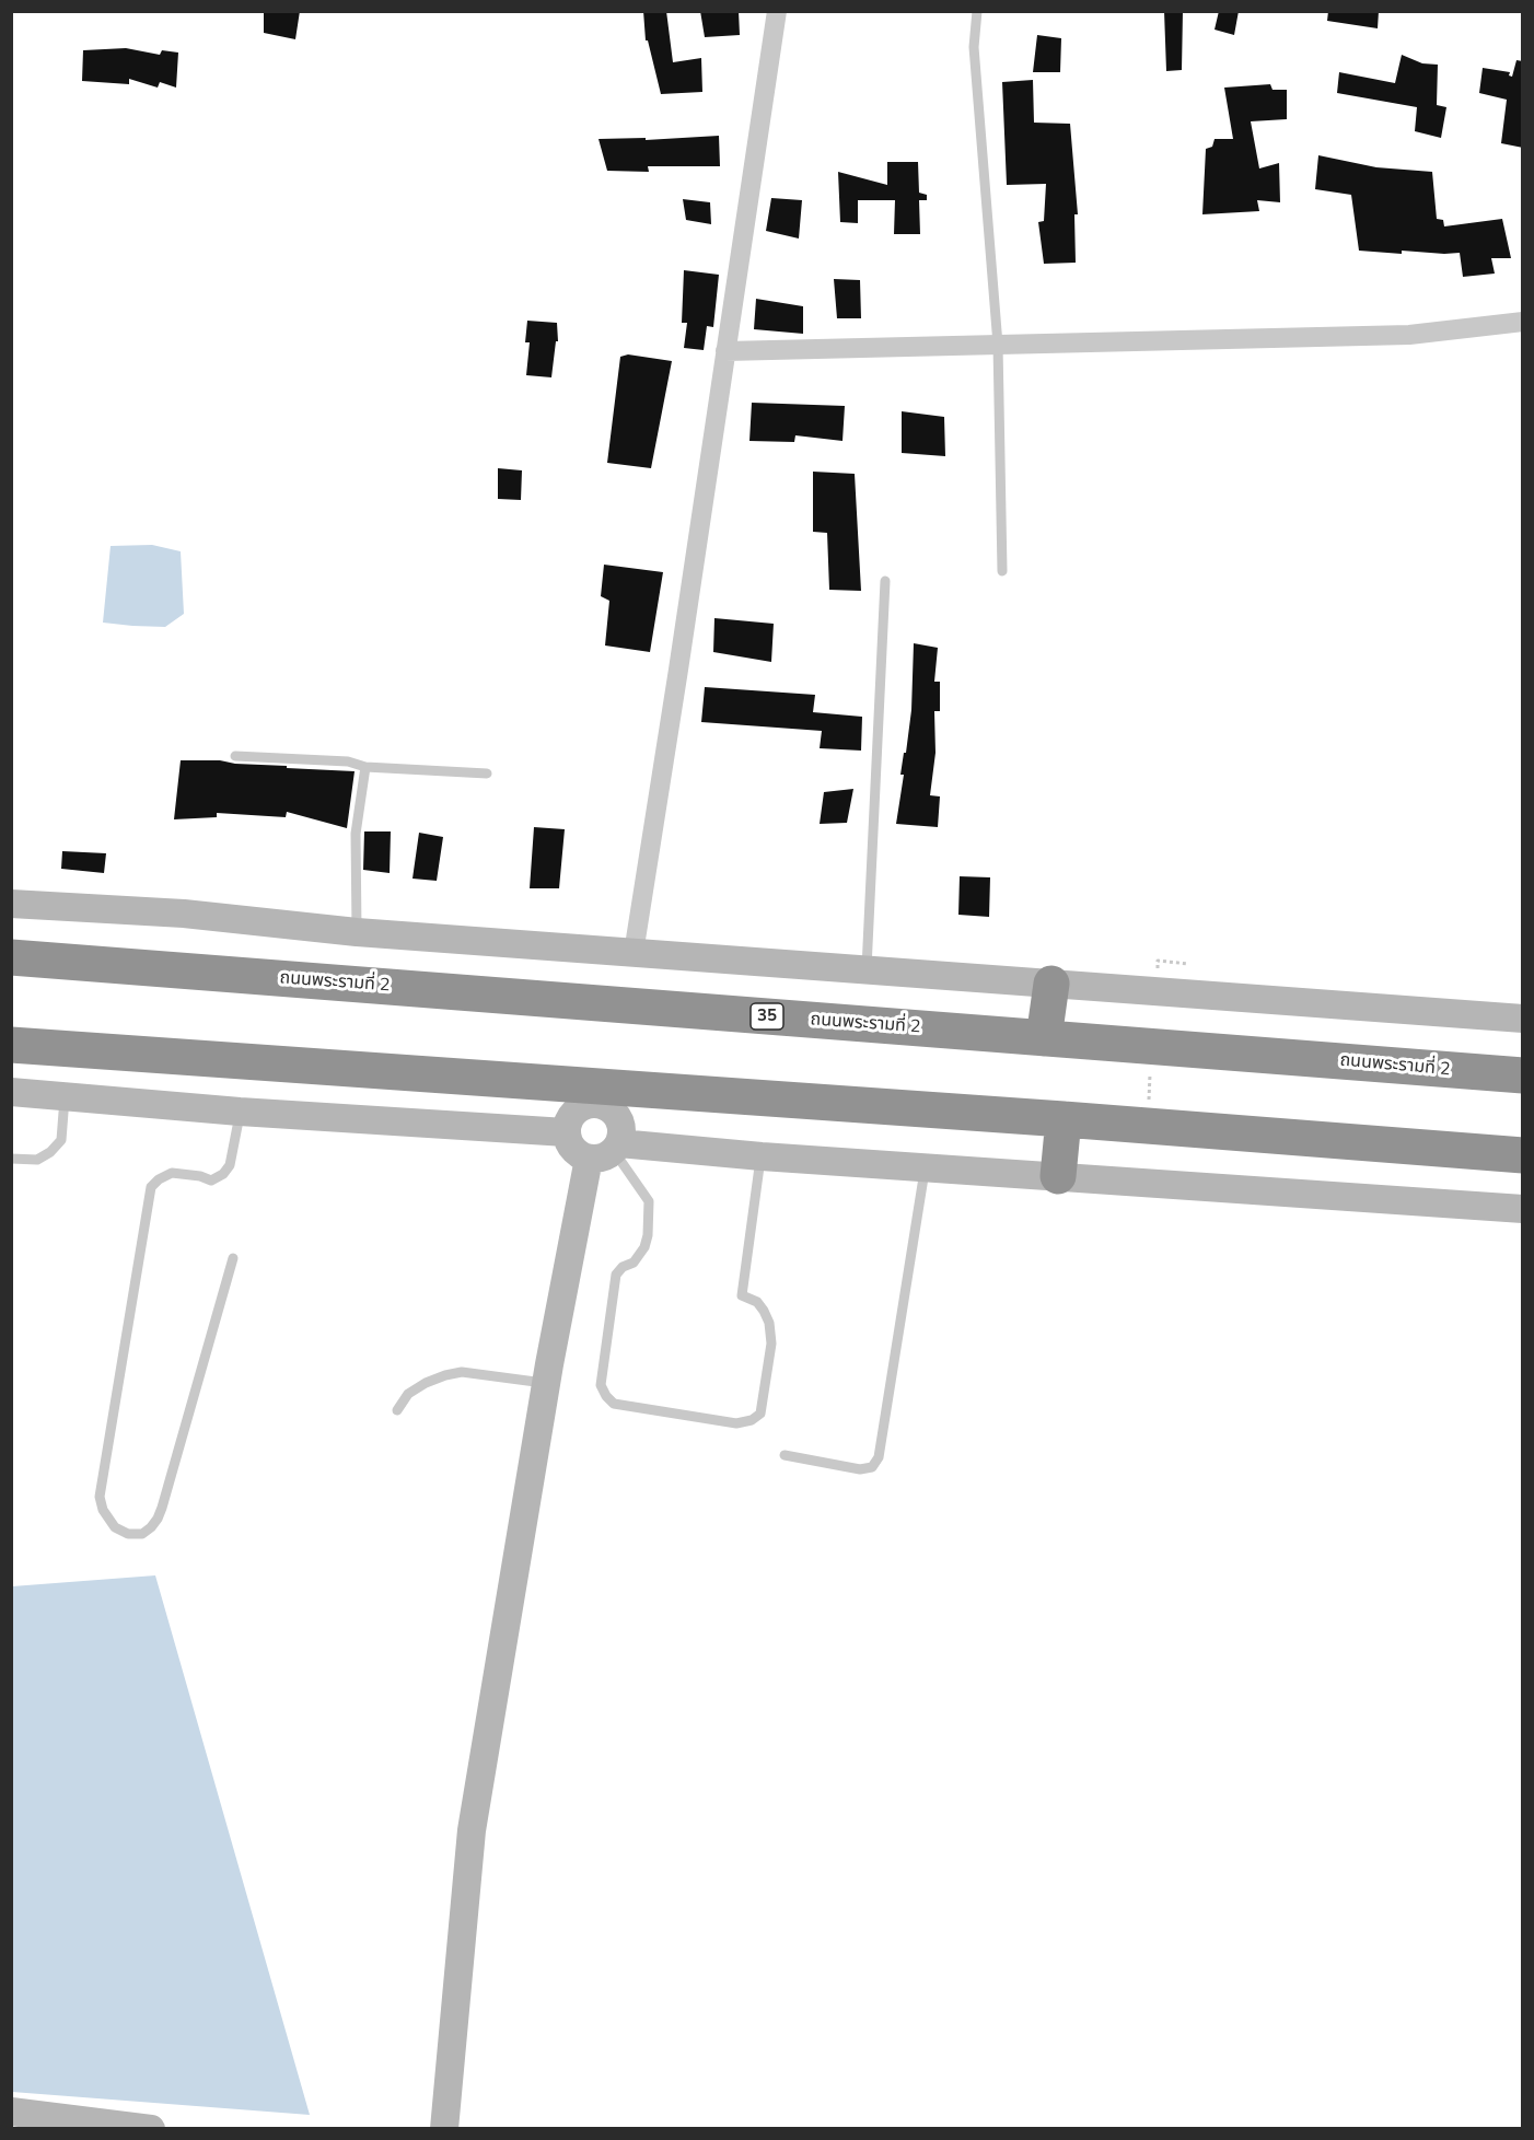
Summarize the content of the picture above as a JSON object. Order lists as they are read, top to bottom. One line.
{"streets":{"highway":["ถนนพระรามที่ 2","35"]}}
